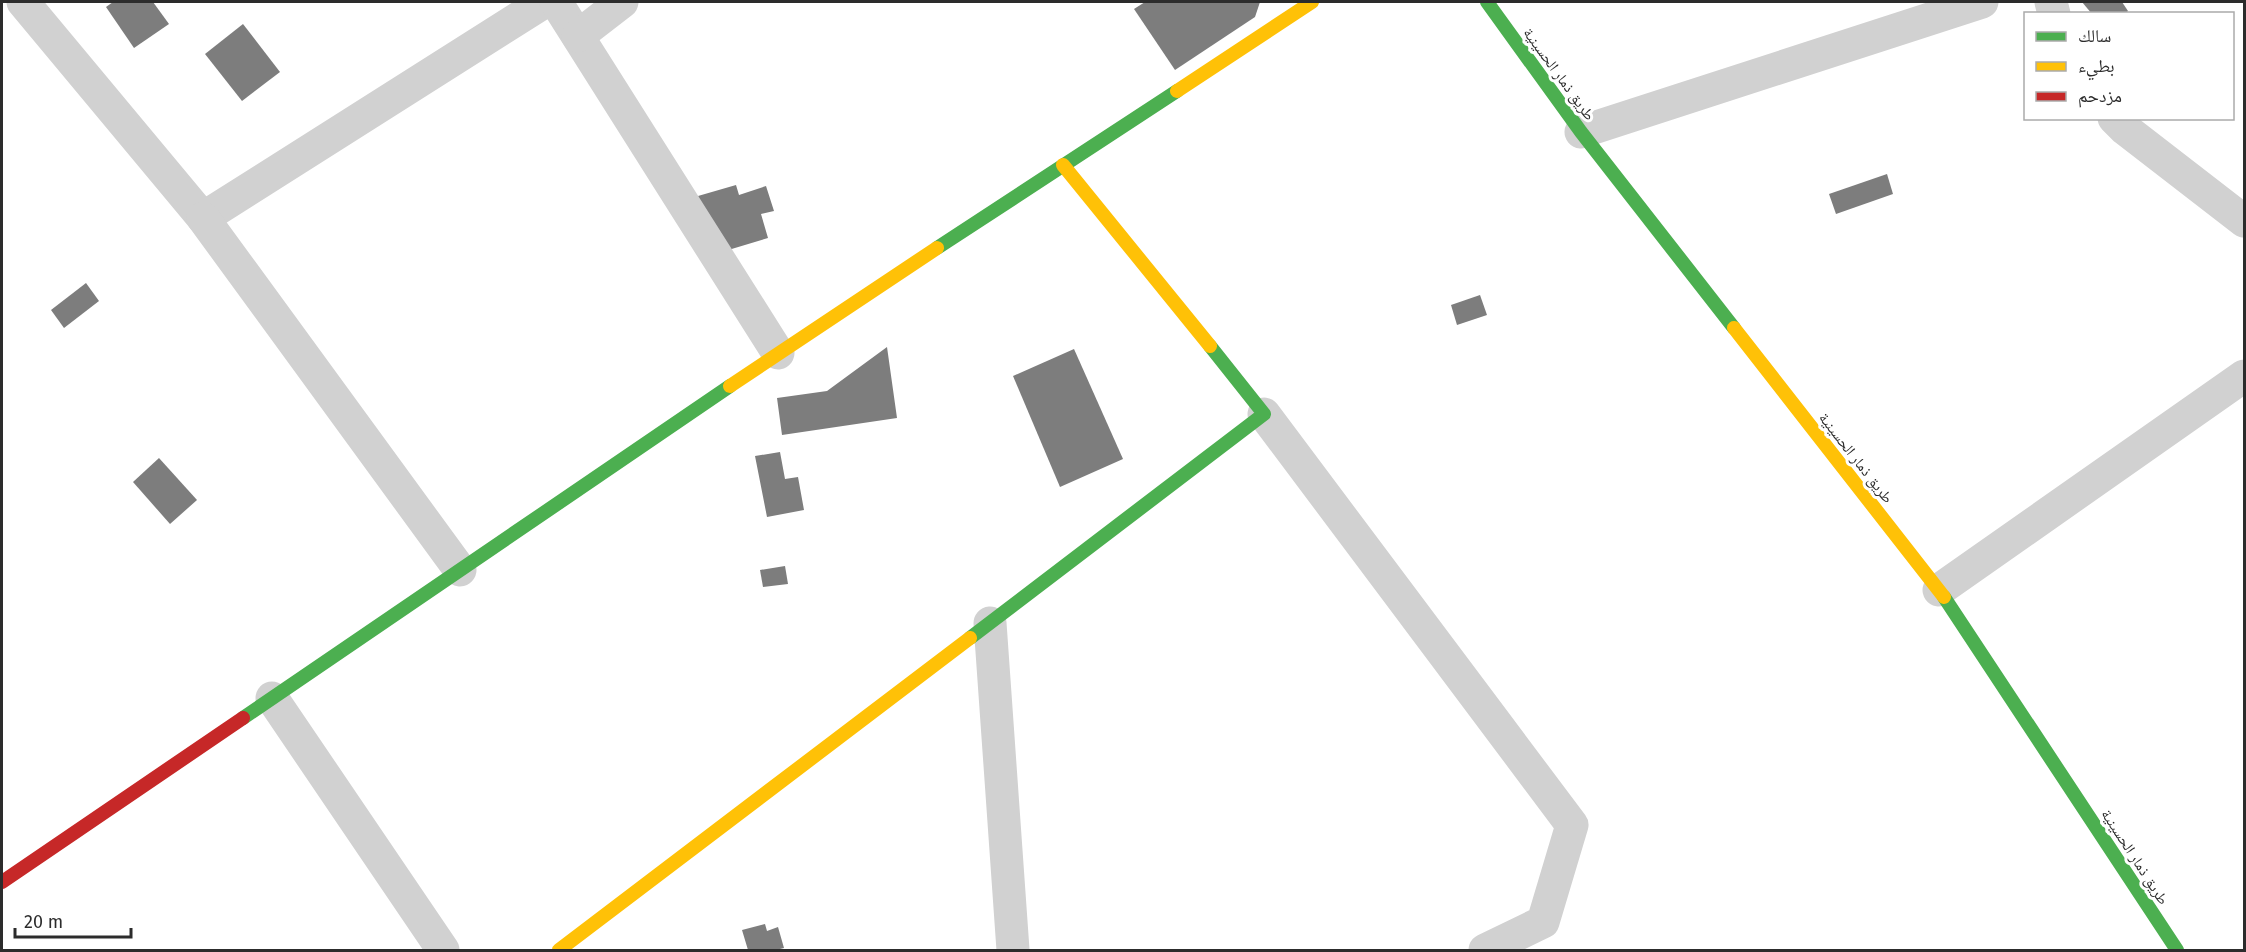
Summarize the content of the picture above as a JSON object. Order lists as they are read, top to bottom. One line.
{"streets":{"street":["طريق ذمار الحسينية"]},"legend":["سالك","بطيء","مزدحم"],"scale_bar":"20 m"}
